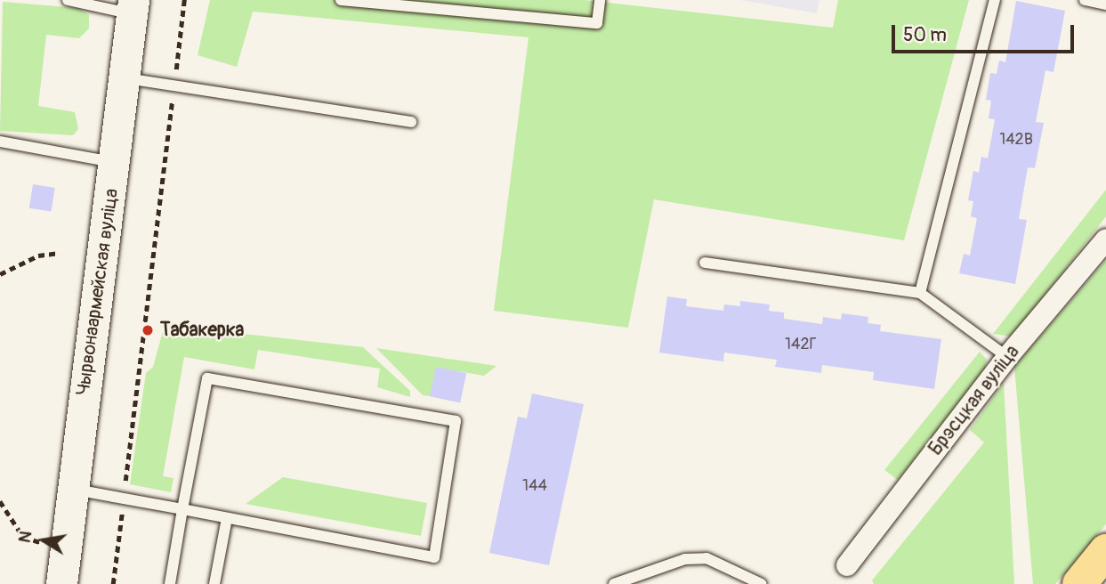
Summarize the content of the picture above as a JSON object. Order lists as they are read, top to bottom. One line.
{"streets":{"street":["Чырвонаармейская вуліца","Брэсцкая вуліца"]},"places":["Табакерка"],"house_numbers":["142В","142Г","144"],"scale_bar":"50 m","north":"left"}
